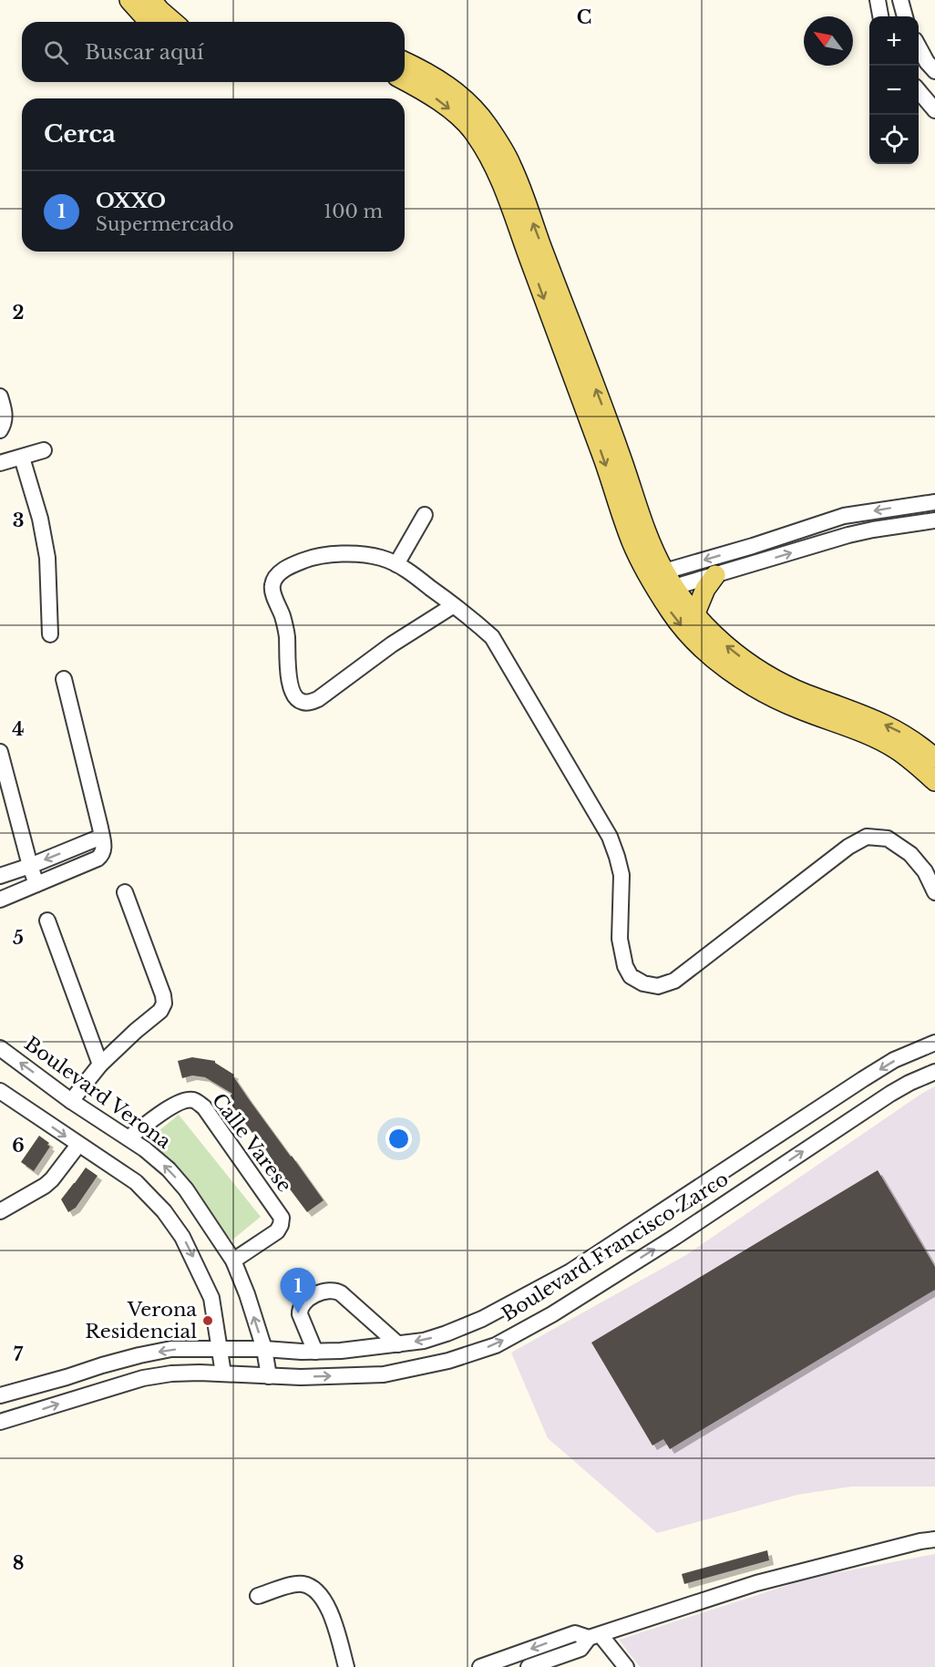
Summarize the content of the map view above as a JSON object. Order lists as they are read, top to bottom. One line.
{"streets":{"street":["Boulevard Verona","Calle Varese","Boulevard Francisco Zarco"]},"crossings":[["Boulevard Verona","Calle Varese"],["Boulevard Verona","Boulevard Francisco Zarco"]],"places":["Verona Residencial"],"north":"top left","page":{"map_buttons":["+","−"],"search":"Buscar aquí","heading":"Cerca","list":[{"mark":"1","name":"OXXO","note":"Supermercado","value":"100 m"}],"pins":"1"},"grid":{"columns":["C"],"rows":["2","3","4","5","6","7","8"]}}
